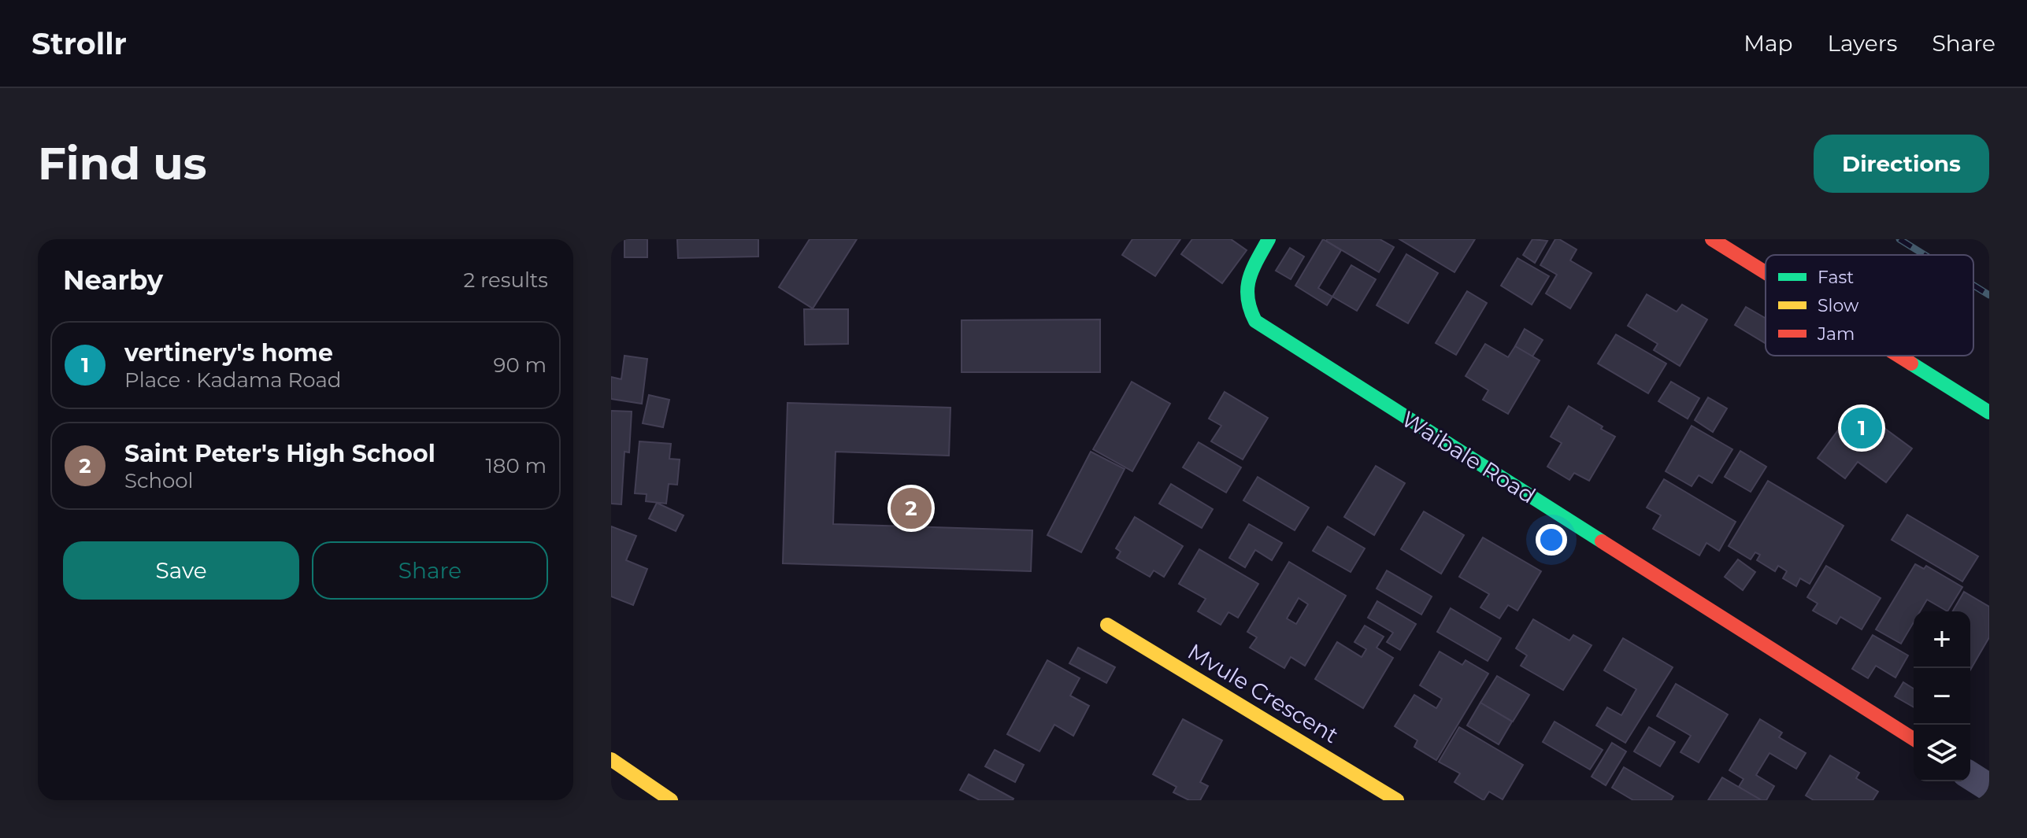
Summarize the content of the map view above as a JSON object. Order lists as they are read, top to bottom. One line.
{"streets":{"street":["Waibale Road","Mvule Crescent"]},"legend":["Fast","Slow","Jam"],"page":{"header":"Strollr","nav":["Map","Layers","Share"],"buttons":["Directions",["Save","Share"]],"title":"Find us","heading":["Nearby","2 results"],"list":[{"mark":"1","name":"vertinery's home","note":"Place · Kadama Road","value":"90 m"},{"mark":"2","name":"Saint Peter's High School","note":"School","value":"180 m"}],"pins":["1","2"],"map_buttons":["+","−"]}}
